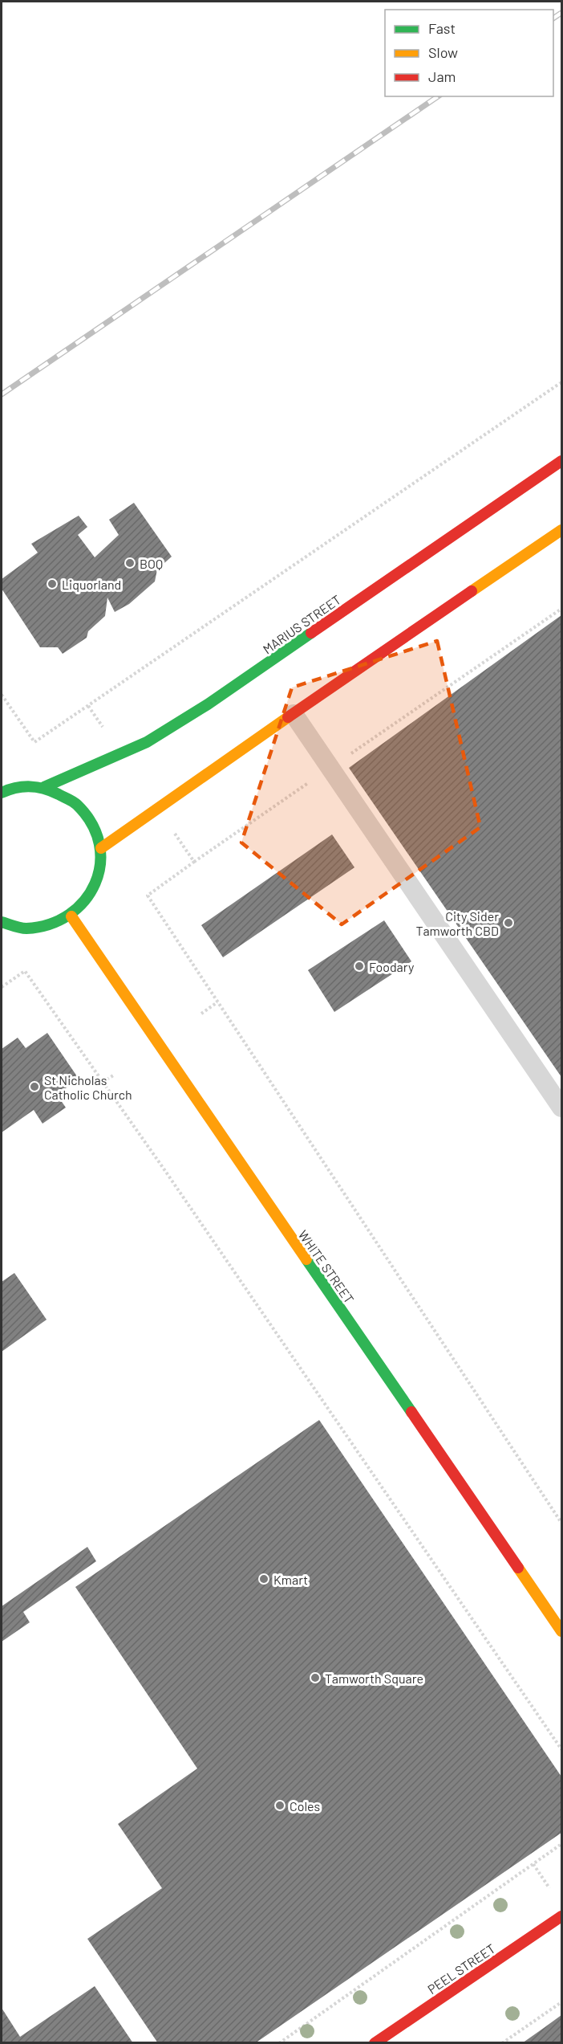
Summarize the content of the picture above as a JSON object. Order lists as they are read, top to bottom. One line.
{"streets":{"main road":["MARIUS STREET","WHITE STREET","PEEL STREET"]},"places":["BOQ","Liquorland","City Sider Tamworth CBD","Foodary","St Nicholas Catholic Church","Kmart","Tamworth Square","Coles"],"legend":["Fast","Slow","Jam"]}
